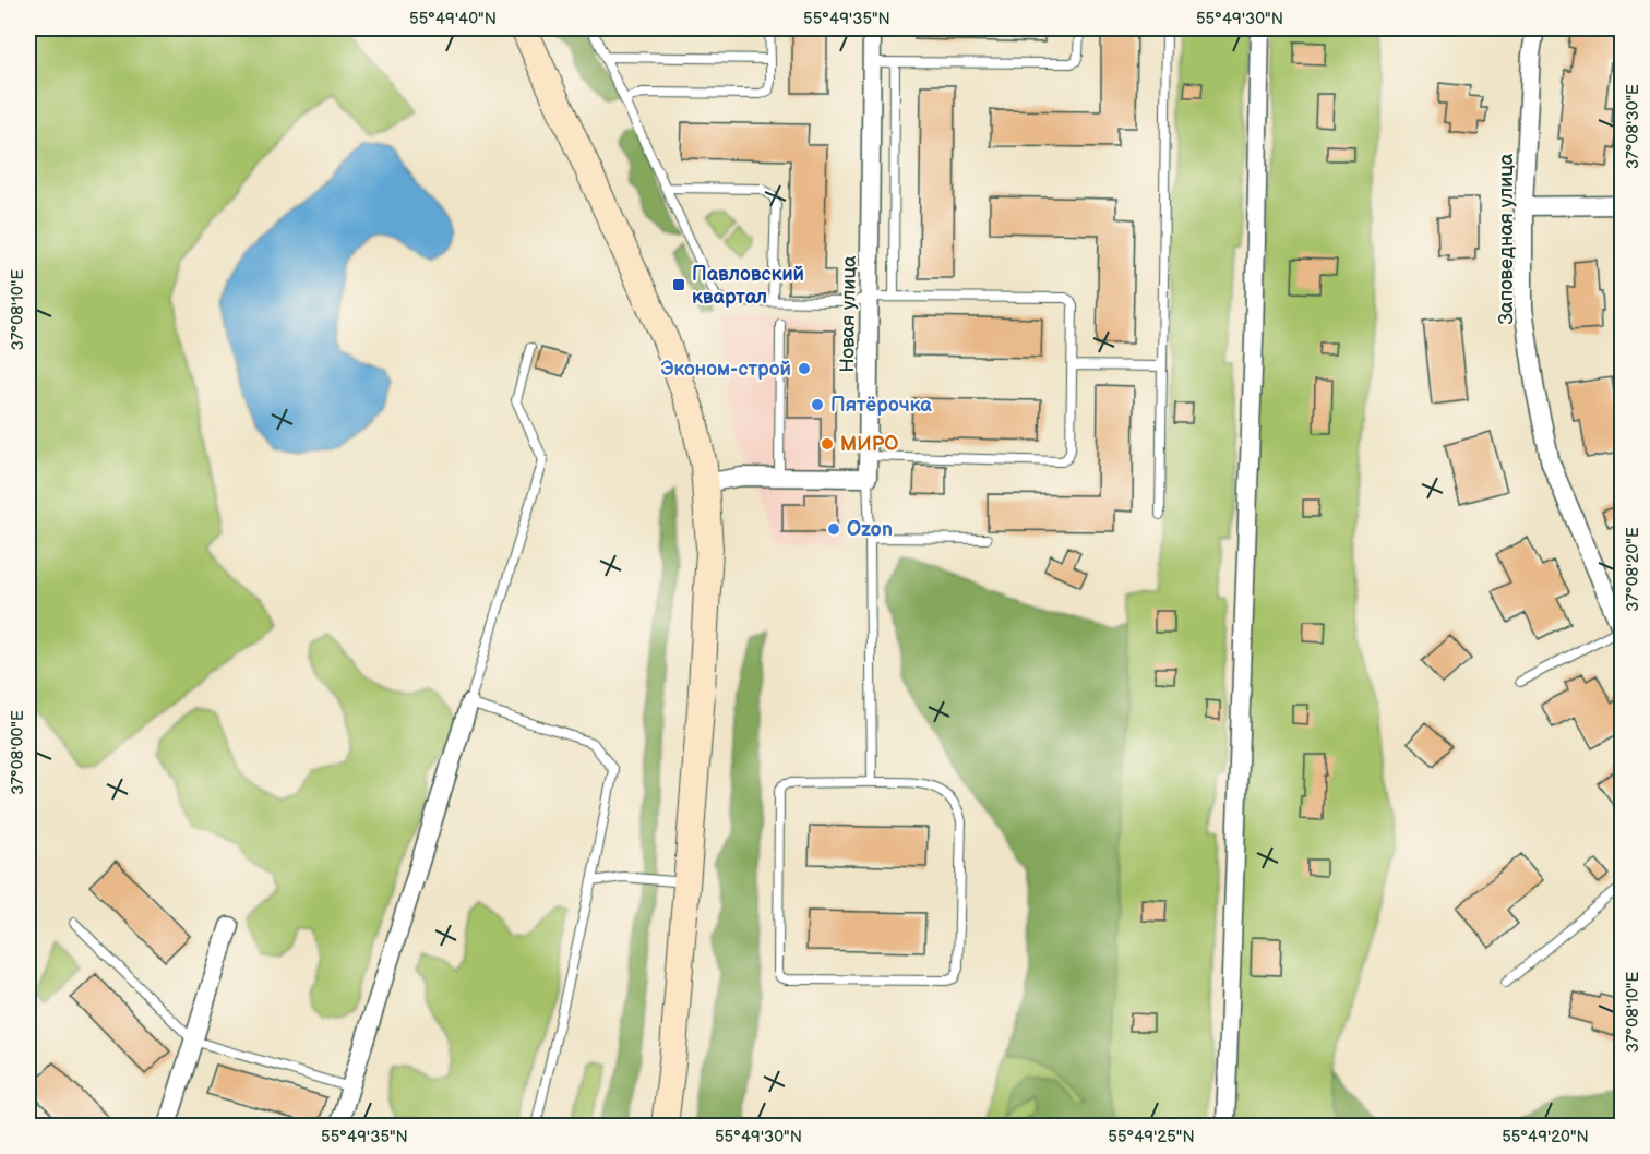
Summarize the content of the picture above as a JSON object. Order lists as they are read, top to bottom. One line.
{"streets":{"street":["Заповедная улица","Новая улица"]},"places":{"transit":["Павловский квартал"],"other":["Эконом-строй","Пятёрочка","МИРО","Ozon"]},"coordinates":["55°49'40\"N","55°49'35\"N","55°49'30\"N","37°08'30\"E","37°08'10\"E","37°08'20\"E","37°08'00\"E","55°49'25\"N","55°49'20\"N"]}
